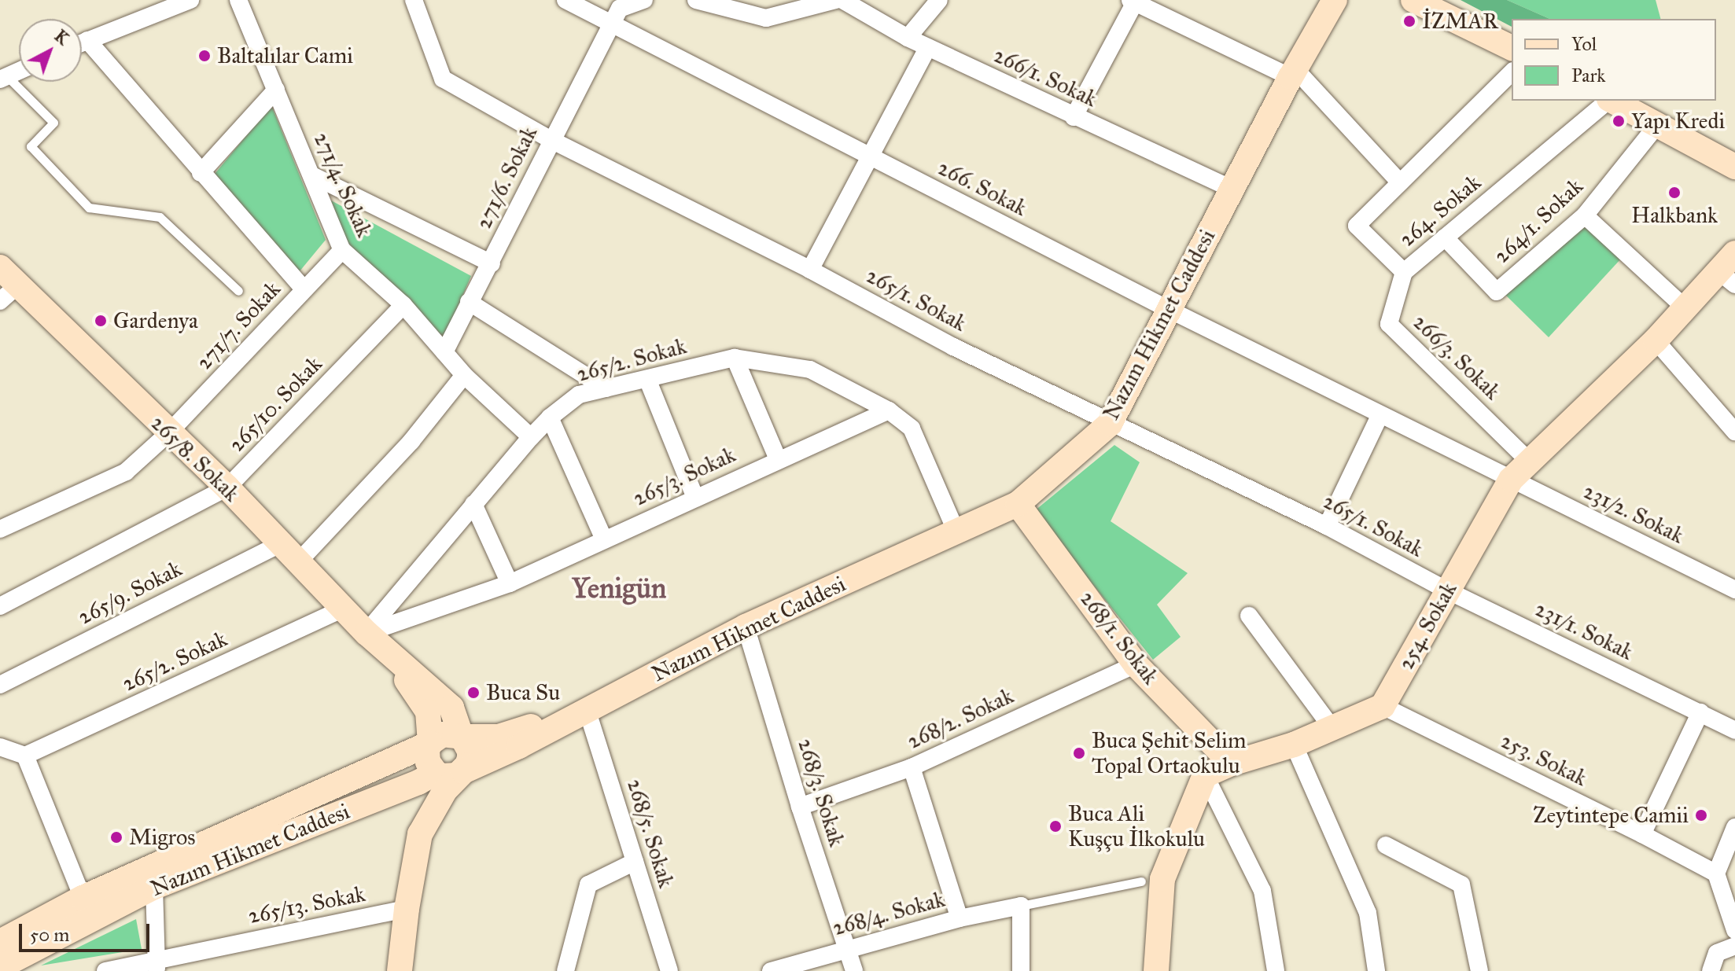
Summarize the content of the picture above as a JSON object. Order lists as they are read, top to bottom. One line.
{"streets":{"main road":["Nazım Hikmet Caddesi","265/8. Sokak","254. Sokak","268/1. Sokak"],"street":["266/1. Sokak","271/6. Sokak","271/4. Sokak","266. Sokak","264. Sokak","264/1. Sokak","265/1. Sokak","271/7. Sokak","266/3. Sokak","265/2. Sokak","265/10. Sokak","265/3. Sokak","231/2. Sokak","265/9. Sokak","231/1. Sokak","268/2. Sokak","253. Sokak","268/3. Sokak","268/5. Sokak","265/13. Sokak","268/4. Sokak"]},"crossings":[["266/1. Sokak","Nazım Hikmet Caddesi"],["271/6. Sokak","271/4. Sokak"],["271/6. Sokak","266. Sokak"],["271/6. Sokak","265/1. Sokak"],["271/4. Sokak","271/7. Sokak"],["271/4. Sokak","265/2. Sokak"],["271/4. Sokak","265/10. Sokak"],["266. Sokak","Nazım Hikmet Caddesi"],["266. Sokak","231/2. Sokak"],["266. Sokak","254. Sokak"],["264. Sokak","264/1. Sokak"],["264. Sokak","266/3. Sokak"],["265/1. Sokak","Nazım Hikmet Caddesi"],["265/1. Sokak","254. Sokak"],["265/1. Sokak","231/1. Sokak"],["Nazım Hikmet Caddesi","265/8. Sokak"],["Nazım Hikmet Caddesi","268/1. Sokak"],["Nazım Hikmet Caddesi","268/3. Sokak"],["Nazım Hikmet Caddesi","268/5. Sokak"],["271/7. Sokak","265/8. Sokak"],["266/3. Sokak","254. Sokak"],["265/2. Sokak","265/8. Sokak"],["265/2. Sokak","265/3. Sokak"],["265/10. Sokak","265/8. Sokak"],["265/8. Sokak","265/3. Sokak"],["265/8. Sokak","265/9. Sokak"],["231/2. Sokak","254. Sokak"],["254. Sokak","231/1. Sokak"],["254. Sokak","253. Sokak"],["268/1. Sokak","268/2. Sokak"],["268/2. Sokak","268/3. Sokak"],["268/3. Sokak","268/4. Sokak"]],"districts":["Yenigün"],"places":["İZMAR","Baltalılar Cami","Yapı Kredi","Halkbank","Gardenya","Buca Su","Buca Şehit Selim Topal Ortaokulu","Zeytintepe Camii","Buca Ali Kuşçu İlkokulu","Migros"],"legend":["Yol","Park"],"scale_bar":"50 m","north":"top right"}
